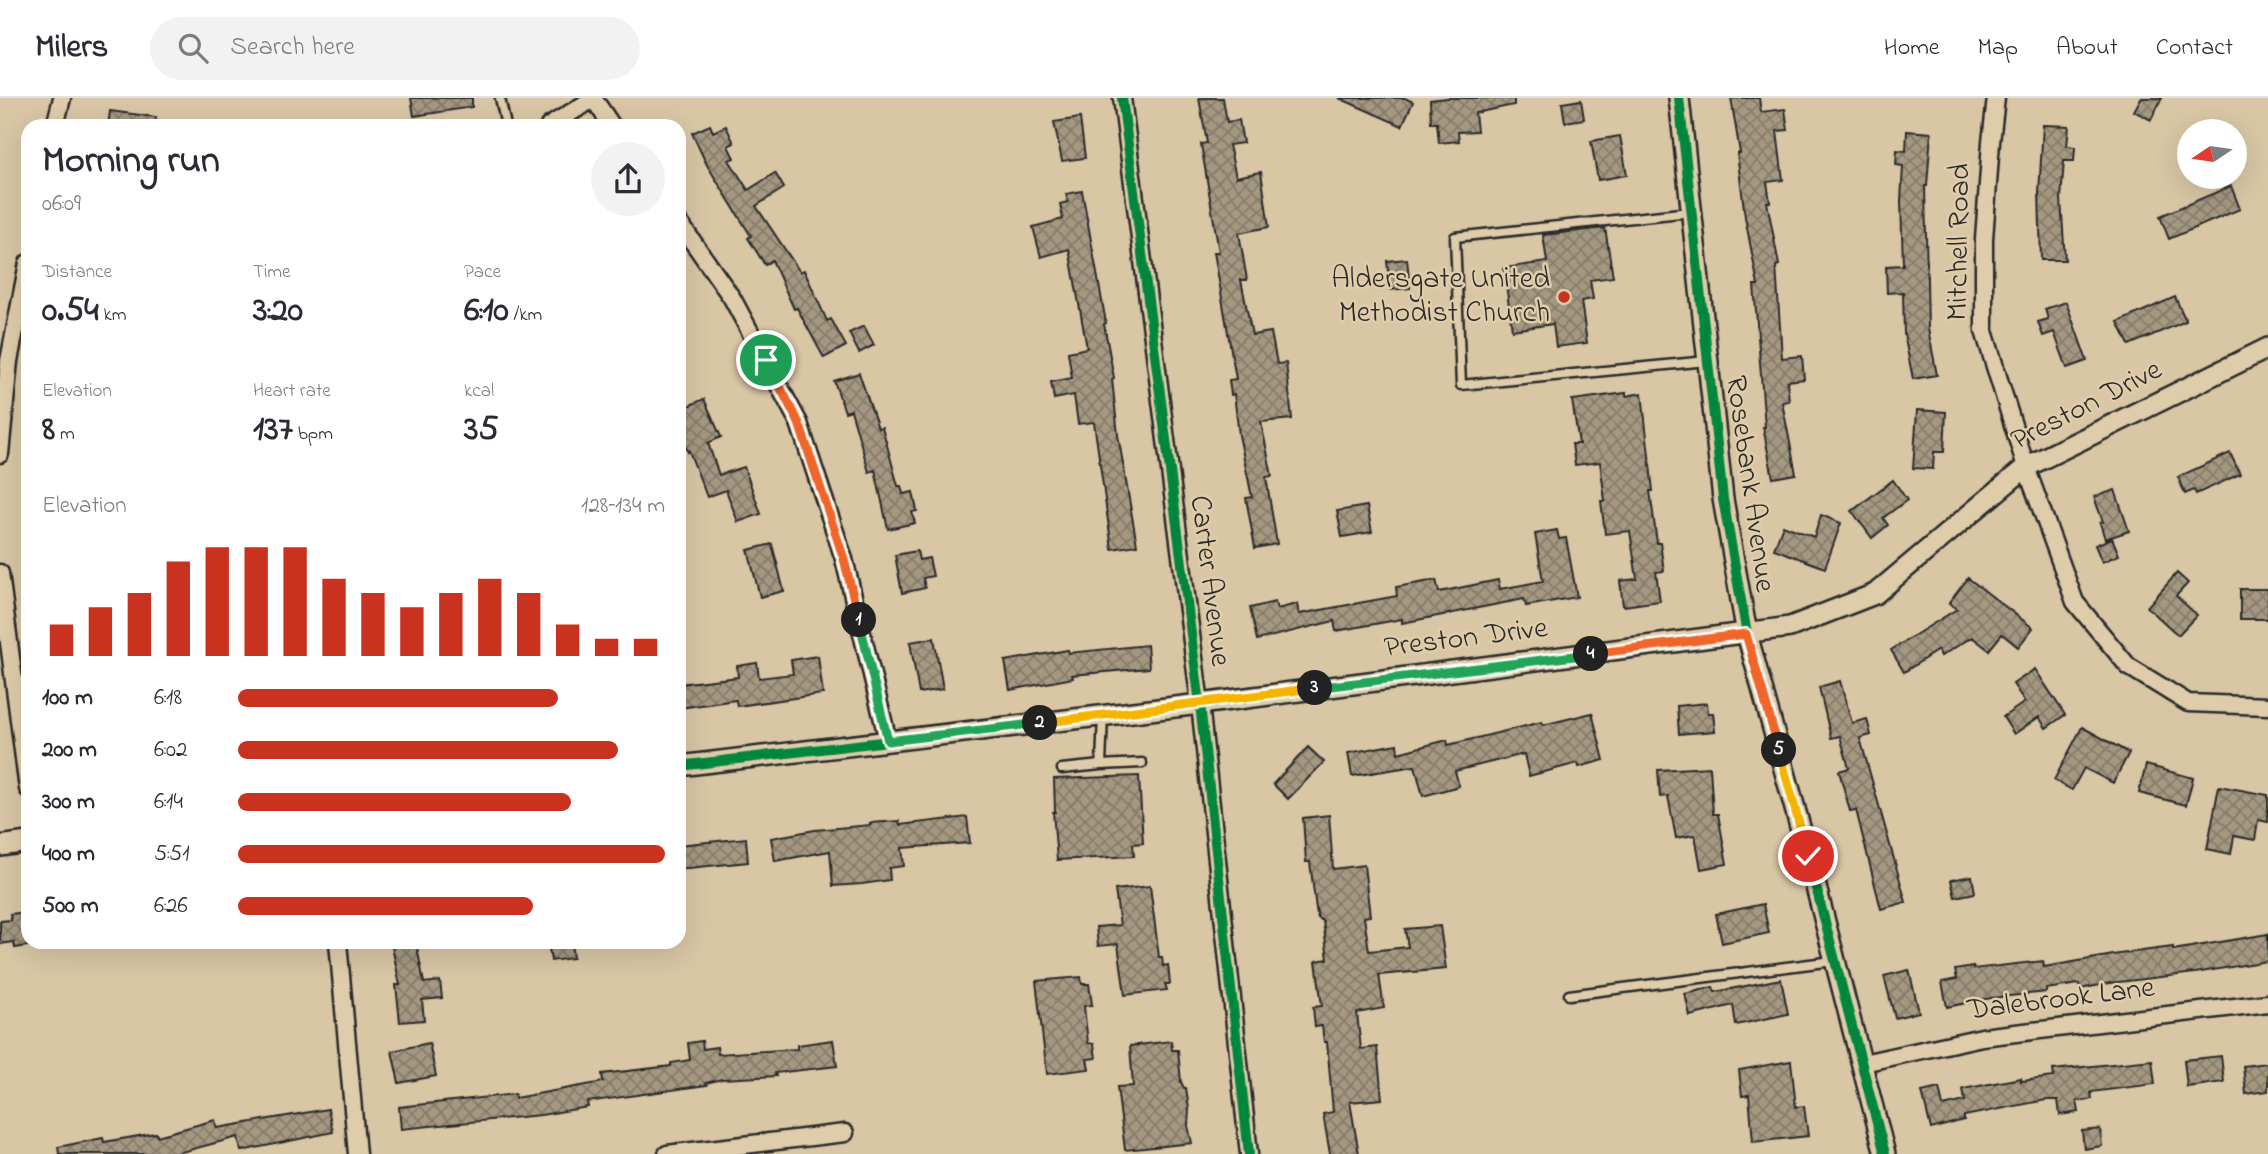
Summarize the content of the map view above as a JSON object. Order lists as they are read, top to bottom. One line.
{"streets":{"street":["Mitchell Road","Preston Drive","Rosebank Avenue","Carter Avenue","Dalebrook Lane"]},"crossings":[["Mitchell Road","Preston Drive"],["Preston Drive","Rosebank Avenue"],["Preston Drive","Carter Avenue"],["Rosebank Avenue","Dalebrook Lane"]],"places":["Aldersgate United Methodist Church"],"north":"left","page":{"header":"Milers","search":"Search here","nav":["Home","Map","About","Contact"],"heading":["Morning run","06:09"],"stats":[["Distance","0.54 km"],["Time","3:20"],["Pace","6:10 /km"],["Elevation","8 m"],["Heart rate","137 bpm"],["kcal","35"]],"chart":["Elevation","128–134 m"],"pins":["1","4","3","2","5"],"list":[{"name":"100 m","note":"6:18"},{"name":"200 m","note":"6:02"},{"name":"300 m","note":"6:14"},{"name":"400 m","note":"5:51"},{"name":"500 m","note":"6:26"}]}}
